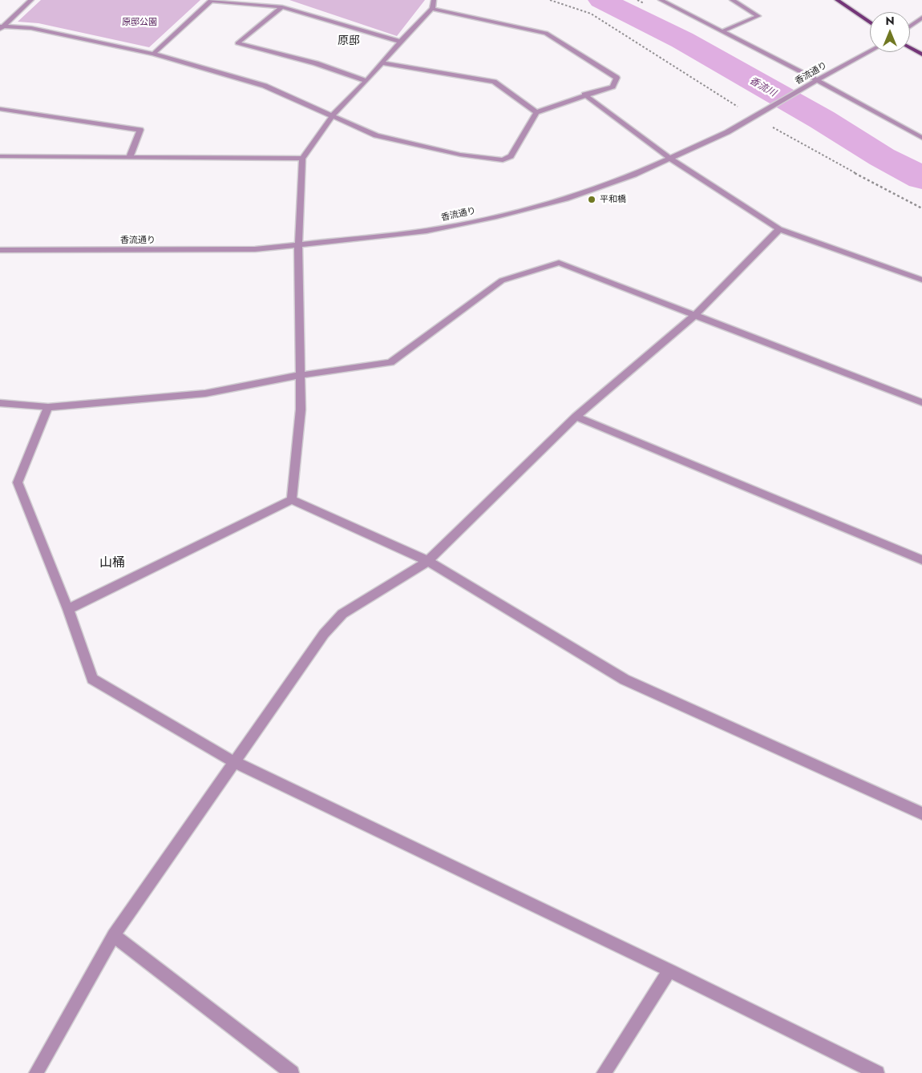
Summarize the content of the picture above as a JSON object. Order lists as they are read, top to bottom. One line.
{"streets":{"street":["香流通り"]},"districts":["原邸","山桶"],"water":["香流川"],"parks":["原邸公園"],"places":["平和橋"],"north":"top"}
